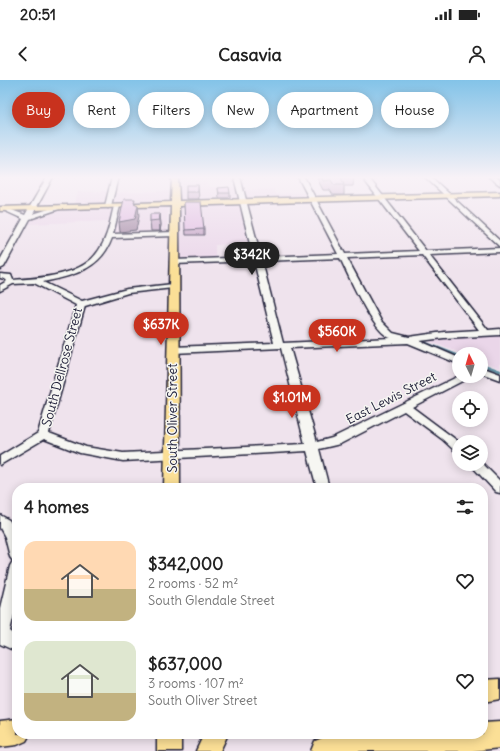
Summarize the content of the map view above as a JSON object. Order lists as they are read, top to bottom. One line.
{"streets":{"main road":["South Oliver Street"],"street":["South Dellrose Street","East Lewis Street"]},"crossings":[["South Dellrose Street","East Lewis Street"],["East Lewis Street","South Oliver Street"]],"north":"top","page":{"status":"20:51","header":"Casavia","chip":["Buy","Rent","Filters","New","Apartment","House"],"price":["$342K","$637K","$560K","$1.01M"],"heading":"4 homes","list":[{"name":"$342,000","note":"2 rooms · 52 m² · South Glendale Street"},{"name":"$637,000","note":"3 rooms · 107 m² · South Oliver Street"}]}}
